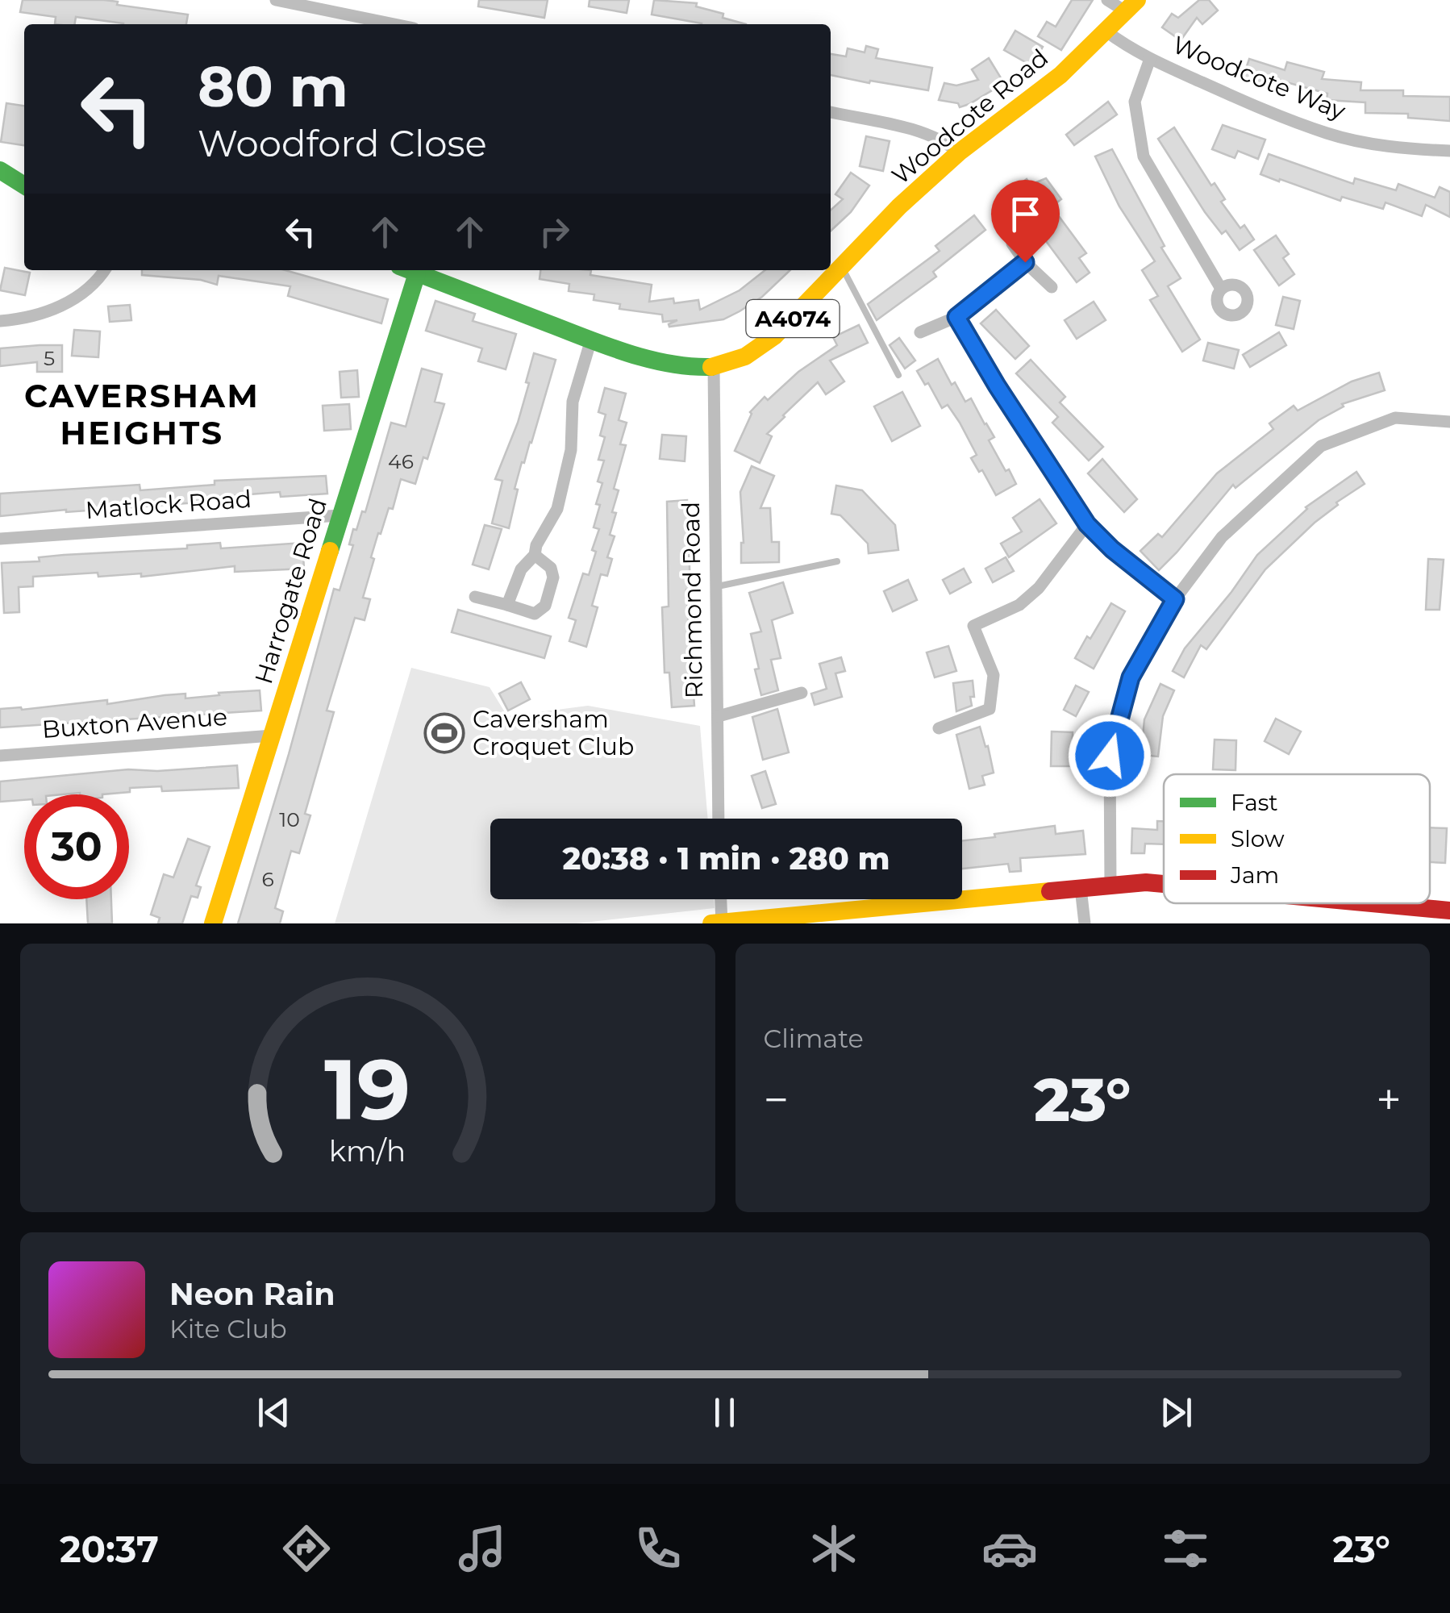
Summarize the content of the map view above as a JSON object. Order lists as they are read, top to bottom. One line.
{"streets":{"street":["Woodcote Way","Woodcote Road","A4074","Matlock Road","Harrogate Road","Richmond Road","Buxton Avenue"]},"crossings":[["Woodcote Way","Woodcote Road"],["Woodcote Way","A4074"],["Woodcote Road","A4074"],["Woodcote Road","Harrogate Road"],["Woodcote Road","Richmond Road"],["Matlock Road","Harrogate Road"],["Harrogate Road","Buxton Avenue"]],"districts":["CAVERSHAM HEIGHTS"],"places":{"sports":["Caversham Croquet Club"]},"house_numbers":["5","46","10","6"],"legend":["Fast","Slow","Jam"],"page":{"turn":["80 m","Woodford Close"],"limit":"30","trip":"20:38 · 1 min · 280 m","tile":"Climate","heat":["−","23°","+"],"song":["Neon Rain","Kite Club"],"tabs":["20:37","23°"],"gauge":["19","km/h"]}}
